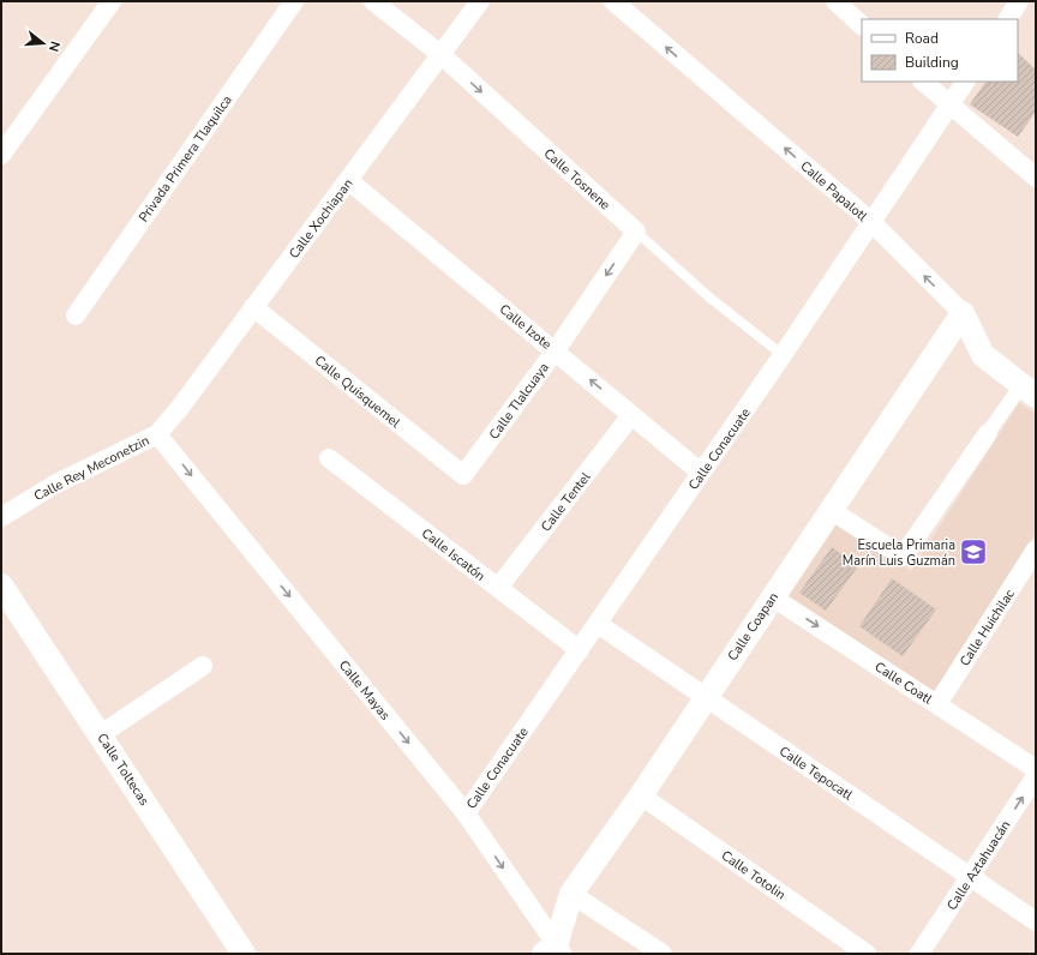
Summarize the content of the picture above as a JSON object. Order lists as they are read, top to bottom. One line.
{"streets":{"street":["Privada Primera Tlaquilca","Calle Tosnene","Calle Papalotl","Calle Xochiapan","Calle Izote","Calle Quisquemel","Calle Tlalcuaya","Calle Conacuate","Calle Rey Meconetzin","Calle Tentel","Calle Iscatón","Calle Coapan","Calle Huichilac","Calle Coatl","Calle Mayas","Calle Toltecas","Calle Tepocatl","Calle Aztahuacán","Calle Totolin"]},"crossings":[["Calle Tosnene","Calle Xochiapan"],["Calle Tosnene","Calle Tlalcuaya"],["Calle Tosnene","Calle Conacuate"],["Calle Papalotl","Calle Conacuate"],["Calle Papalotl","Calle Coapan"],["Calle Xochiapan","Calle Izote"],["Calle Xochiapan","Calle Quisquemel"],["Calle Xochiapan","Calle Rey Meconetzin"],["Calle Xochiapan","Calle Mayas"],["Calle Izote","Calle Tlalcuaya"],["Calle Izote","Calle Conacuate"],["Calle Izote","Calle Tentel"],["Calle Quisquemel","Calle Tlalcuaya"],["Calle Conacuate","Calle Iscatón"],["Calle Conacuate","Calle Mayas"],["Calle Conacuate","Calle Tepocatl"],["Calle Rey Meconetzin","Calle Mayas"],["Calle Tentel","Calle Iscatón"],["Calle Coapan","Calle Coatl"],["Calle Coapan","Calle Mayas"],["Calle Coapan","Calle Tepocatl"],["Calle Coapan","Calle Totolin"],["Calle Huichilac","Calle Coatl"],["Calle Tepocatl","Calle Aztahuacán"]],"one_way":["Calle Tosnene","Calle Tlalcuaya","Calle Coatl","Calle Mayas","Calle Aztahuacán"],"places":{"school or university":["Escuela Primaria Marín Luis Guzmán"]},"legend":["Road","Building"],"north":"right"}
